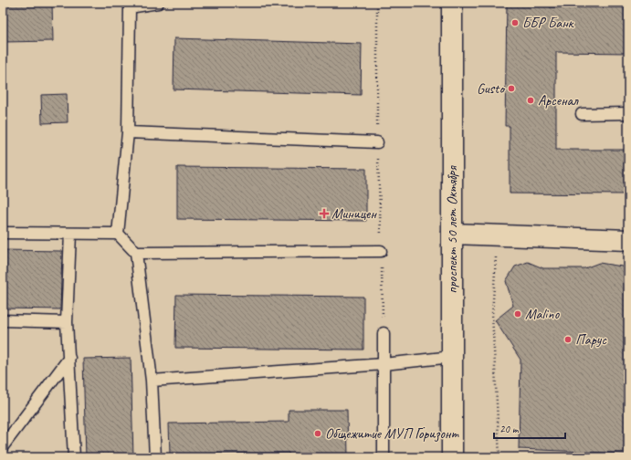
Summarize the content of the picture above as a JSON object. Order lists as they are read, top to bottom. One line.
{"streets":{"main road":["проспект 50 лет Октября"]},"places":{"other":["ББР Банк","Gusto","Арсенал","Malino","Парус","Общежитие МУП Горизонт"],"health":["Миницен"]},"scale_bar":"20 m"}
